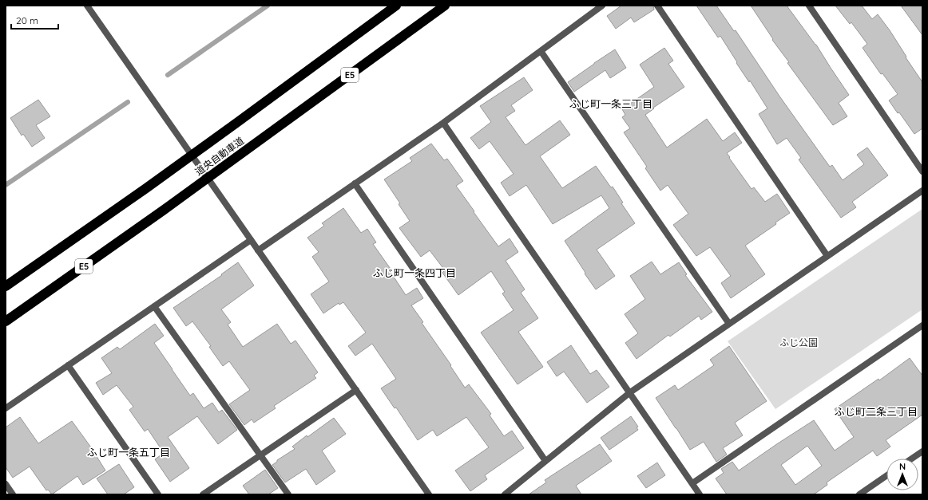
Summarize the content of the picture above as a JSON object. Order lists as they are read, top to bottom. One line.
{"streets":{"highway":["E5","道央自動車道"]},"districts":["ふじ町一条三丁目","ふじ町一条四丁目","ふじ町二条三丁目","ふじ町一条五丁目"],"parks":["ふじ公園"],"scale_bar":"20 m","north":"top"}
